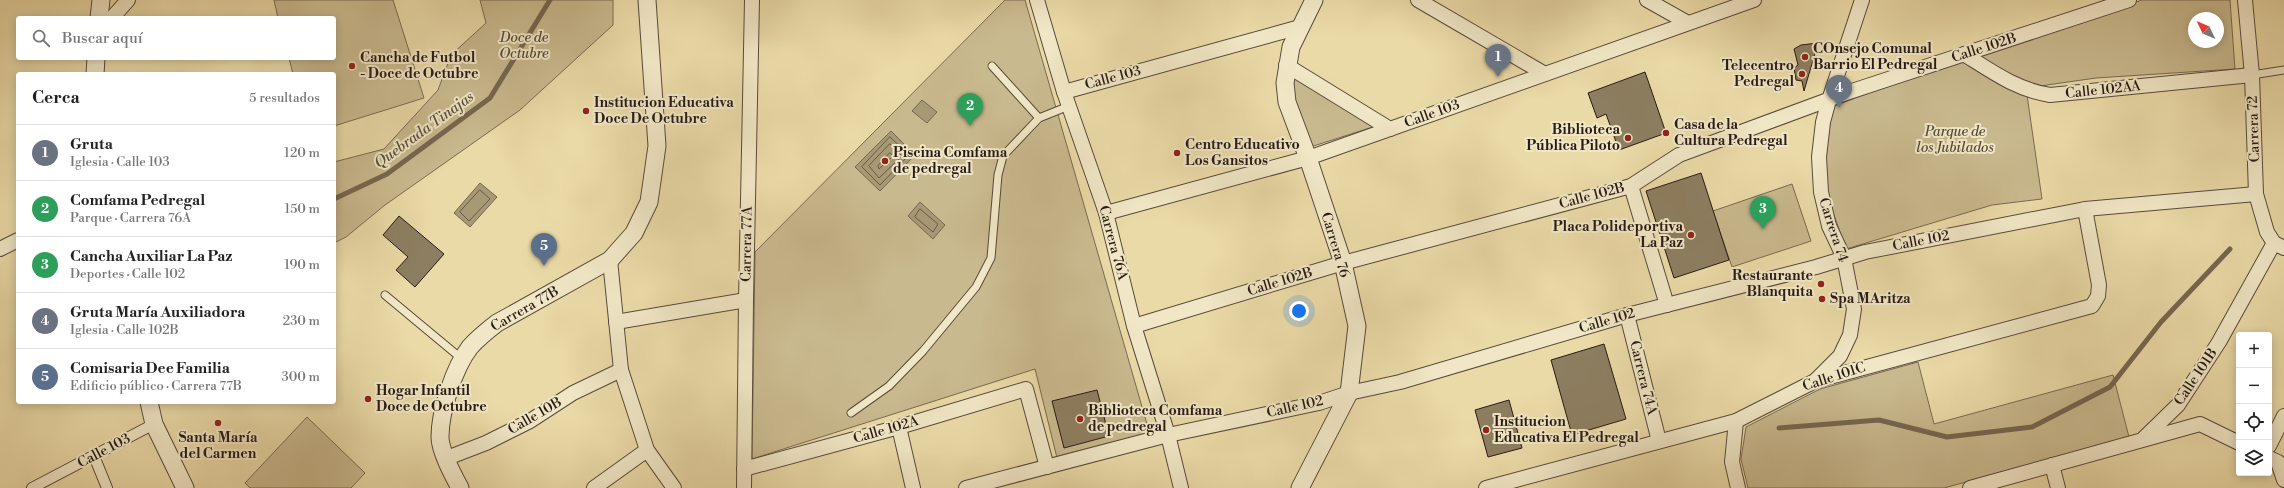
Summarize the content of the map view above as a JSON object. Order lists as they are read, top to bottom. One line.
{"streets":{"street":["Calle 102B","Calle 103","Calle 102AA","Carrera 72","Carrera 74","Calle 102","Carrera 76A","Carrera 77A","Carrera 76","Carrera 77B","Calle 101C","Calle 101B","Carrera 74A","Calle 10B","Calle 102A"]},"crossings":[["Calle 102B","Calle 102AA"],["Calle 102B","Carrera 74"],["Calle 102B","Carrera 76A"],["Calle 102B","Carrera 76"],["Calle 103","Carrera 76A"],["Calle 103","Carrera 76"],["Calle 102AA","Carrera 72"],["Carrera 72","Calle 102"],["Carrera 72","Calle 101B"],["Carrera 74","Calle 102"],["Carrera 74","Calle 101C"],["Calle 102","Carrera 76A"],["Calle 102","Carrera 76"],["Calle 102","Calle 101C"],["Calle 102","Carrera 74A"],["Calle 102","Calle 102A"],["Carrera 77A","Calle 102A"],["Carrera 77B","Calle 10B"],["Calle 101C","Carrera 74A"]],"water":["Quebrada Tinajas"],"parks":["Doce de Octubre","Parque de los Jubilados"],"places":["COnsejo Comunal Barrio El Pedregal","Cancha de Futbol - Doce de Octubre","Telecentro Pedregal","Institucion Educativa Doce De Octubre","Casa de la Cultura Pedregal","Biblioteca Pública Piloto","Centro Educativo Los Gansitos","Piscina Comfama de pedregal","Placa Polideportiva La Paz","Restaurante Blanquita","Spa MAritza","Hogar Infantil Doce de Octubre","Biblioteca Comfama de pedregal","Santa María del Carmen","Institucion Educativa El Pedregal"],"north":"top left","page":{"search":"Buscar aquí","pins":["1","4","2","3","5"],"heading":["Cerca","5 resultados"],"list":[{"mark":"1","name":"Gruta","note":"Iglesia · Calle 103","value":"120 m"},{"mark":"2","name":"Comfama Pedregal","note":"Parque · Carrera 76A","value":"150 m"},{"mark":"3","name":"Cancha Auxiliar La Paz","note":"Deportes · Calle 102","value":"190 m"},{"mark":"4","name":"Gruta María Auxiliadora","note":"Iglesia · Calle 102B","value":"230 m"},{"mark":"5","name":"Comisaria Dee Familia","note":"Edificio público · Carrera 77B","value":"300 m"}],"map_buttons":["+","−"]}}
